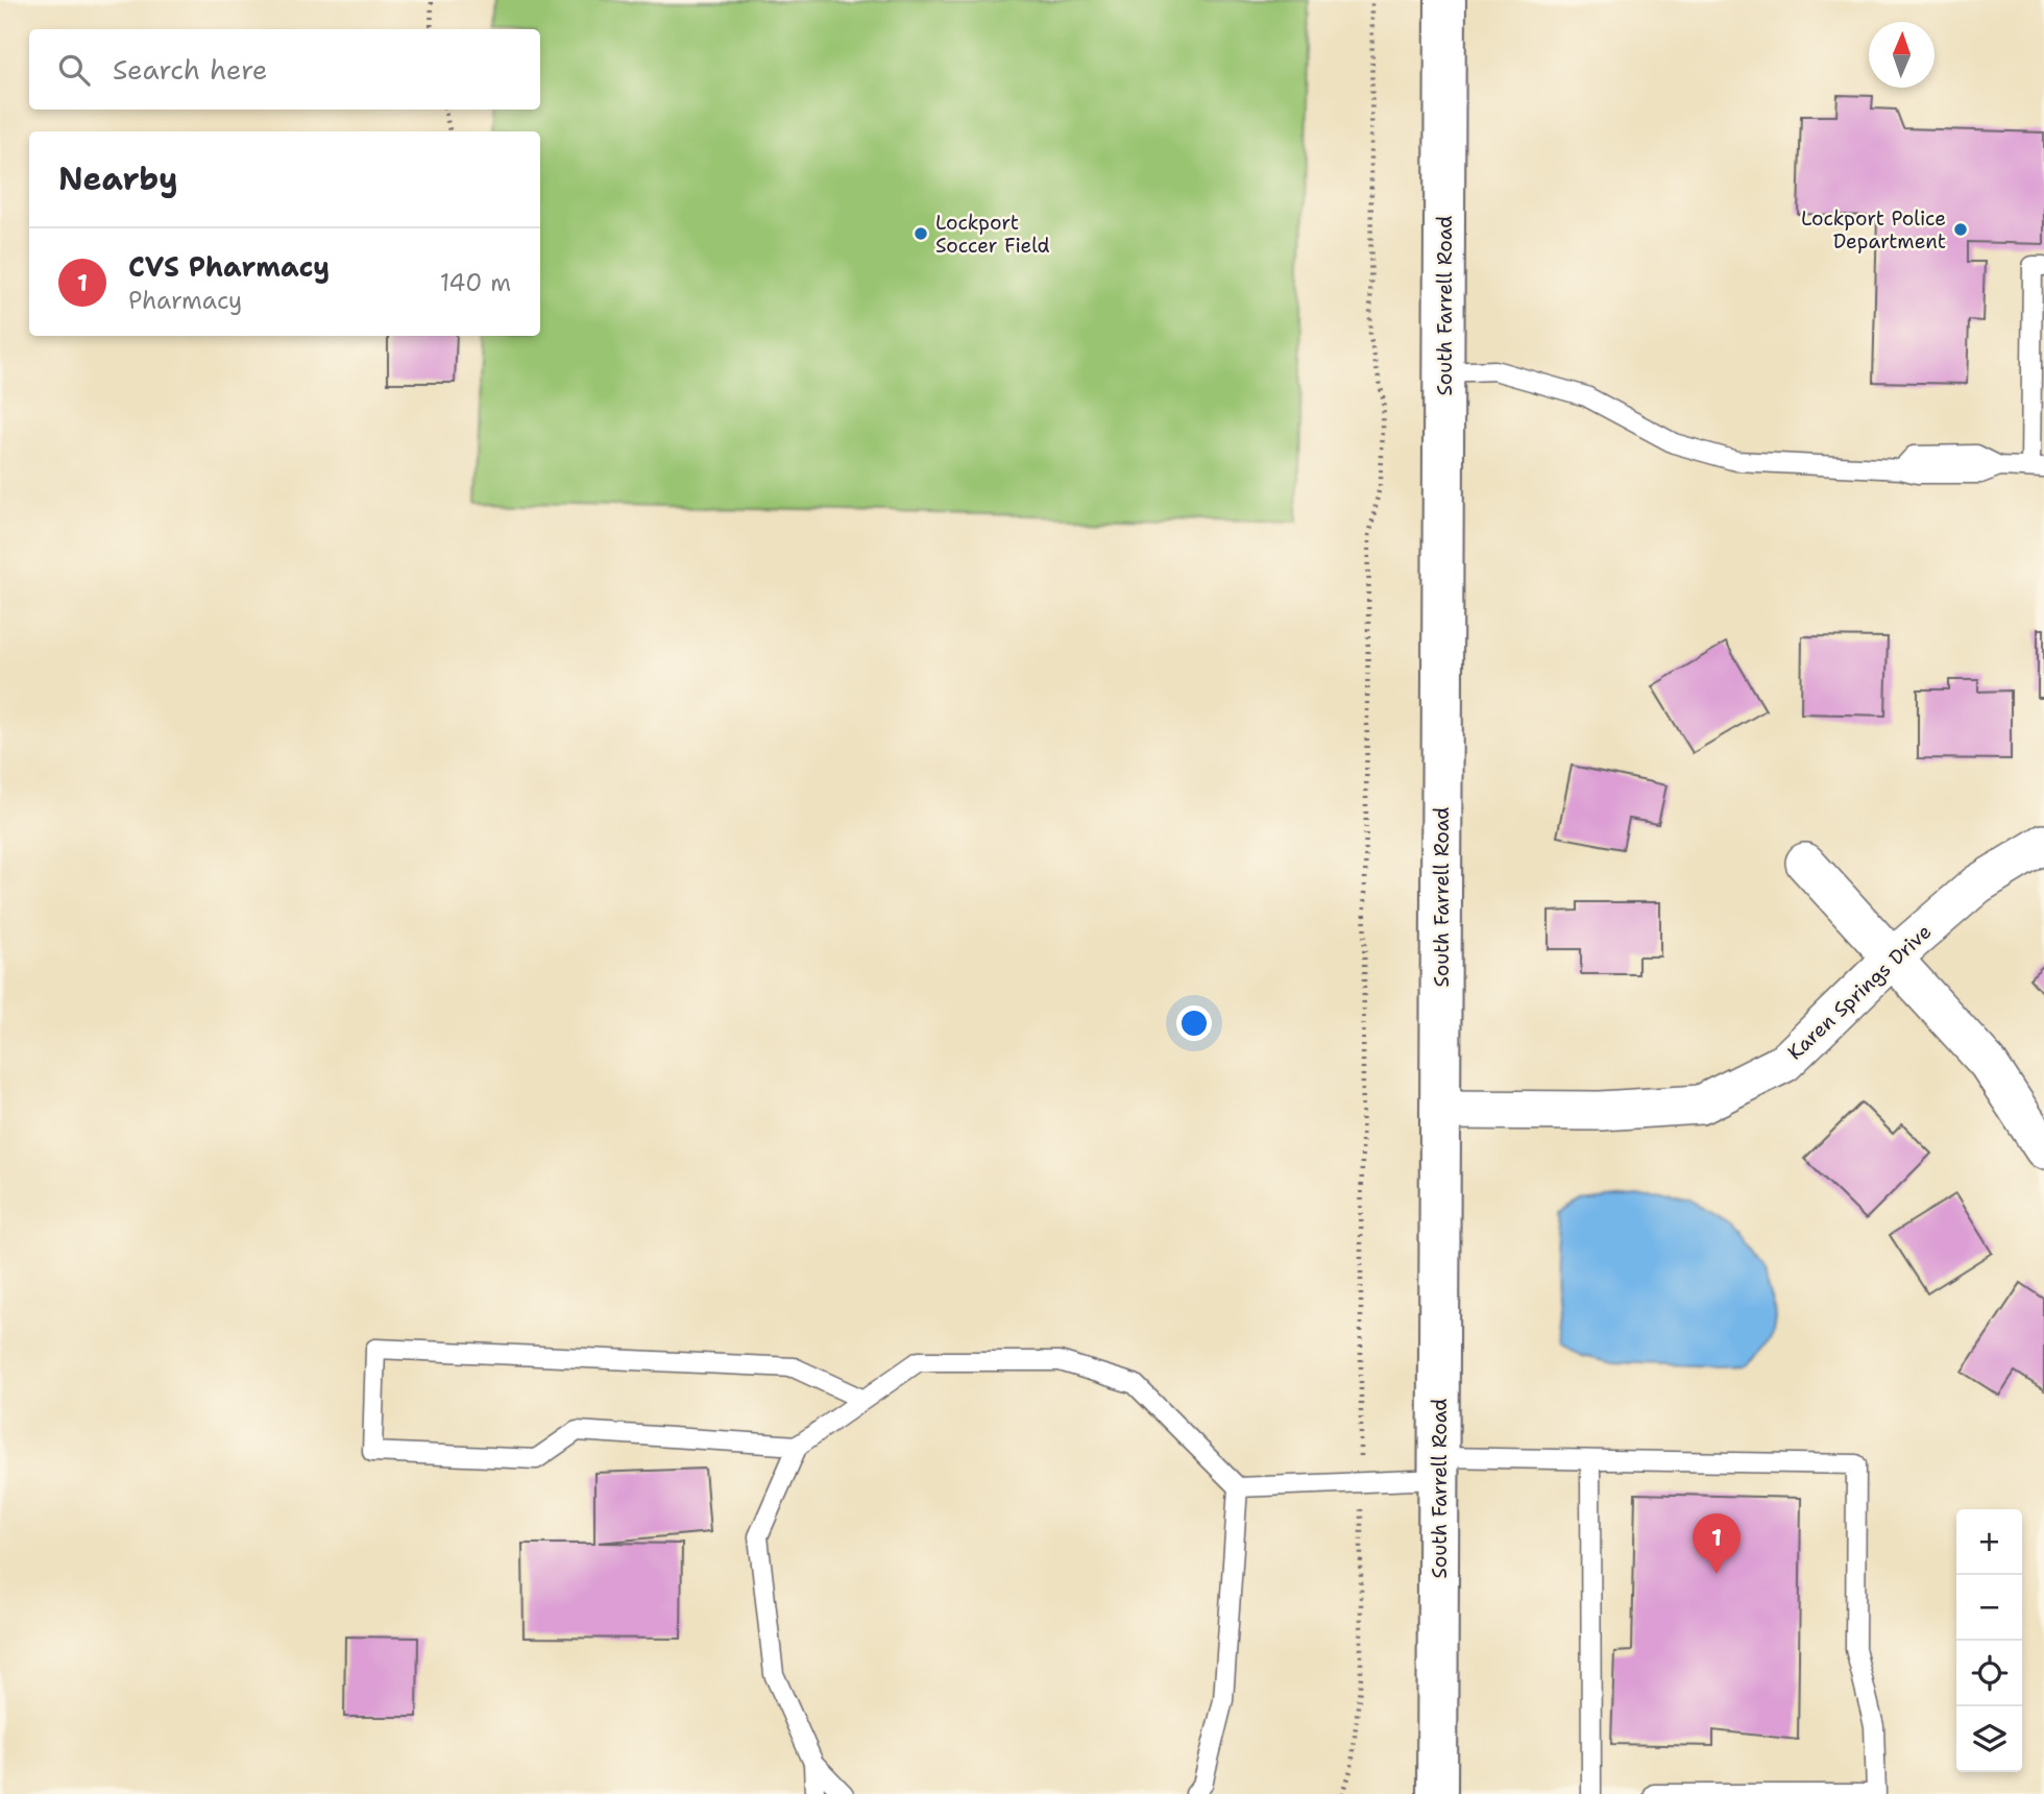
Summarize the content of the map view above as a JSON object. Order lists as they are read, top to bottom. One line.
{"streets":{"street":["South Farrell Road","Karen Springs Drive"]},"crossings":[["South Farrell Road","Karen Springs Drive"]],"places":["Lockport Police Department","Lockport Soccer Field"],"north":"top","page":{"search":"Search here","heading":"Nearby","list":[{"mark":"1","name":"CVS Pharmacy","note":"Pharmacy","value":"140 m"}],"map_buttons":["+","−"],"pins":"1"}}
